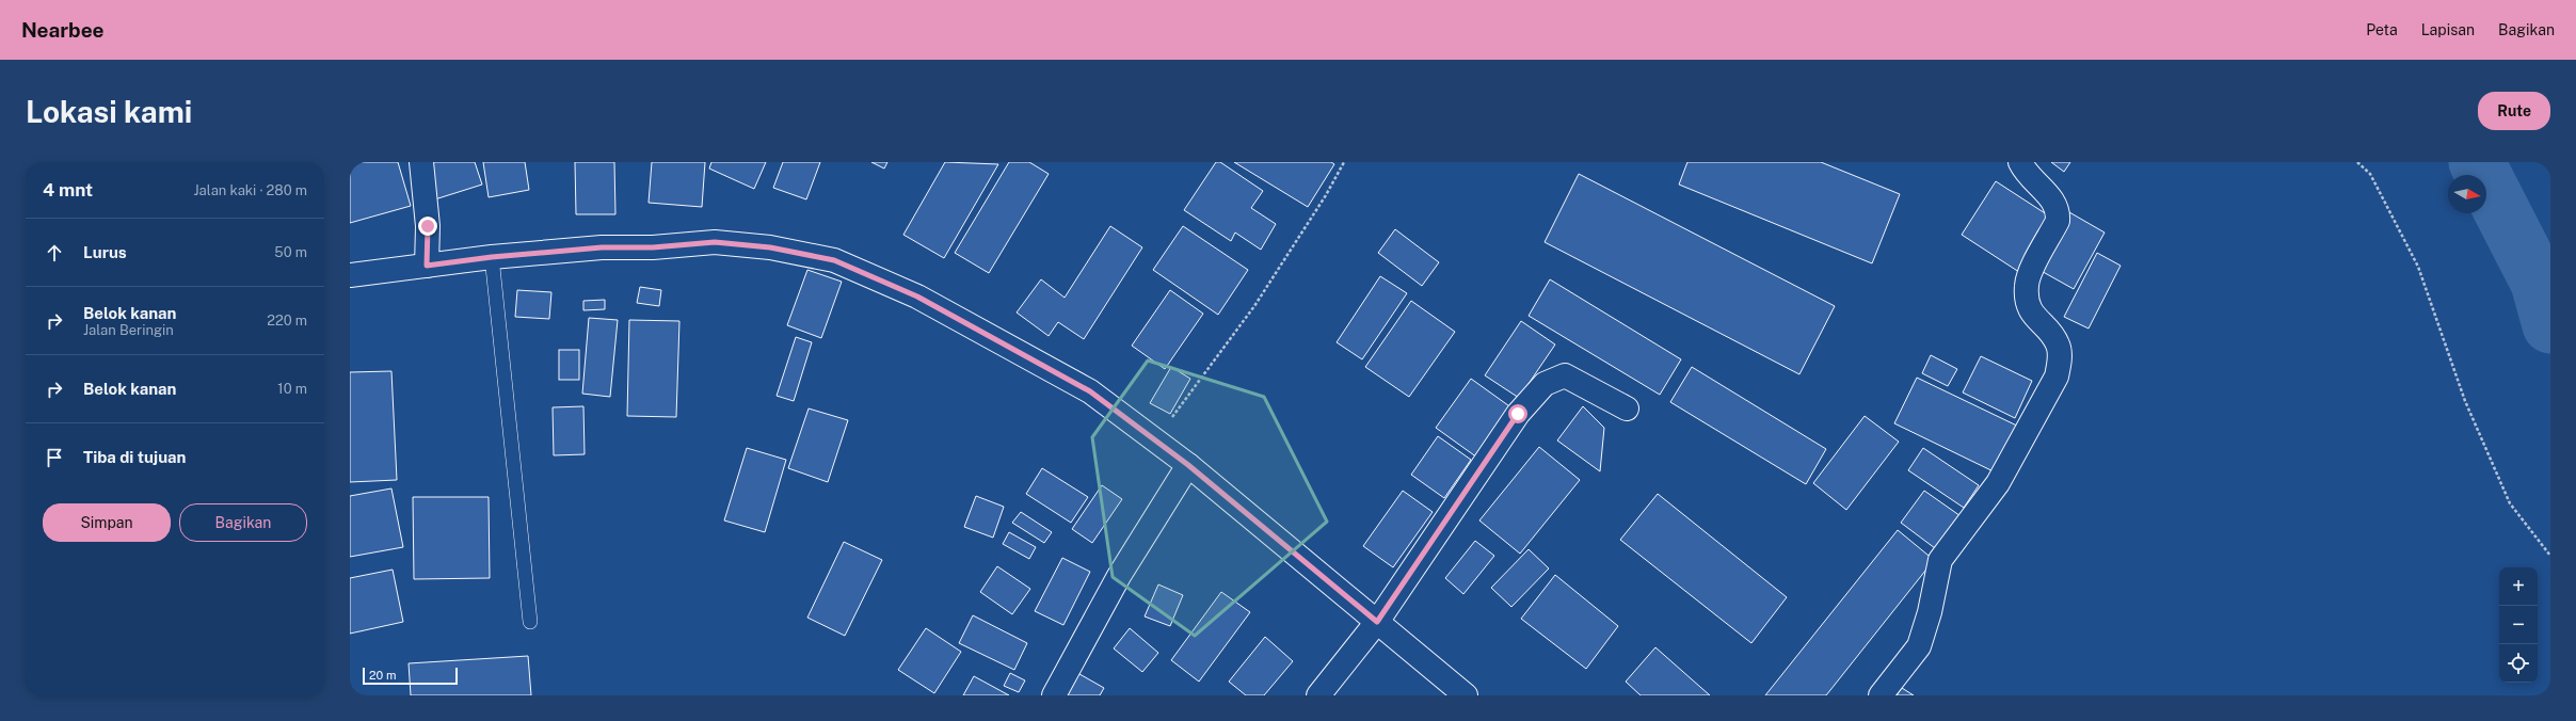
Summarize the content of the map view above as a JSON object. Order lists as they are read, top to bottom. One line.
{"scale_bar":"20 m","north":"right","page":{"header":"Nearbee","nav":["Peta","Lapisan","Bagikan"],"buttons":["Rute",["Simpan","Bagikan"]],"title":"Lokasi kami","heading":["4 mnt","Jalan kaki · 280 m"],"list":[["Lurus","50 m"],["Belok kanan","Jalan Beringin","220 m"],["Belok kanan","10 m"],"Tiba di tujuan"],"map_buttons":["+","−"],"scale":"20 m"}}
